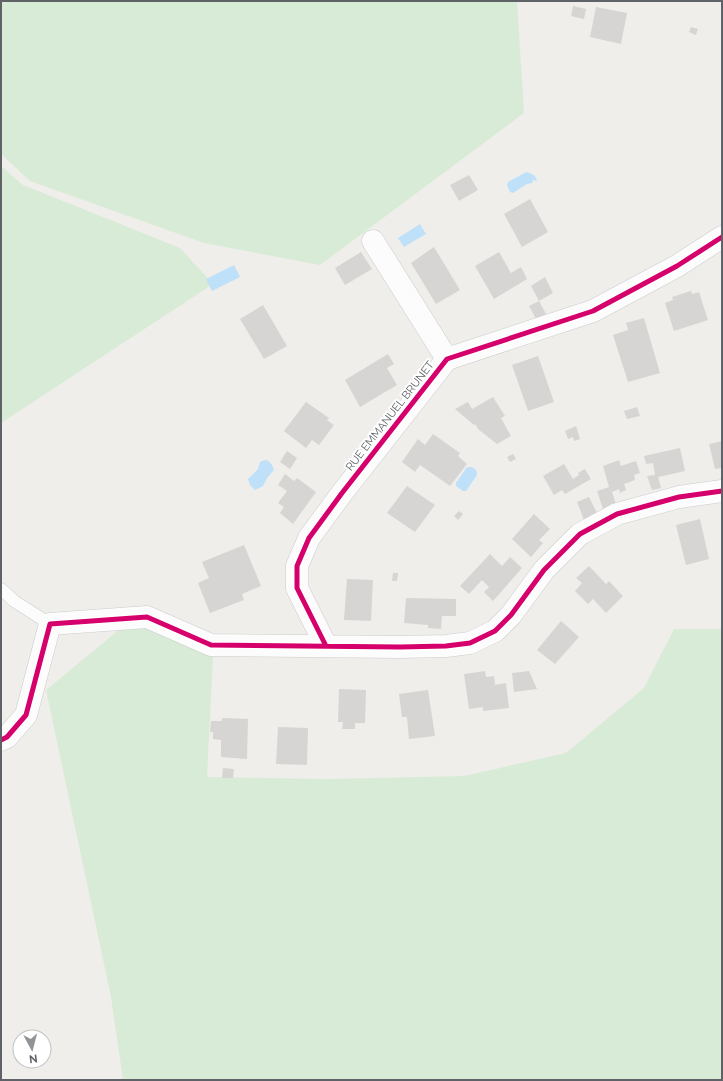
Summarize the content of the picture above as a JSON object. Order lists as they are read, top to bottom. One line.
{"streets":{"street":["RUE EMMANUEL BRUNET"]},"north":"bottom"}
